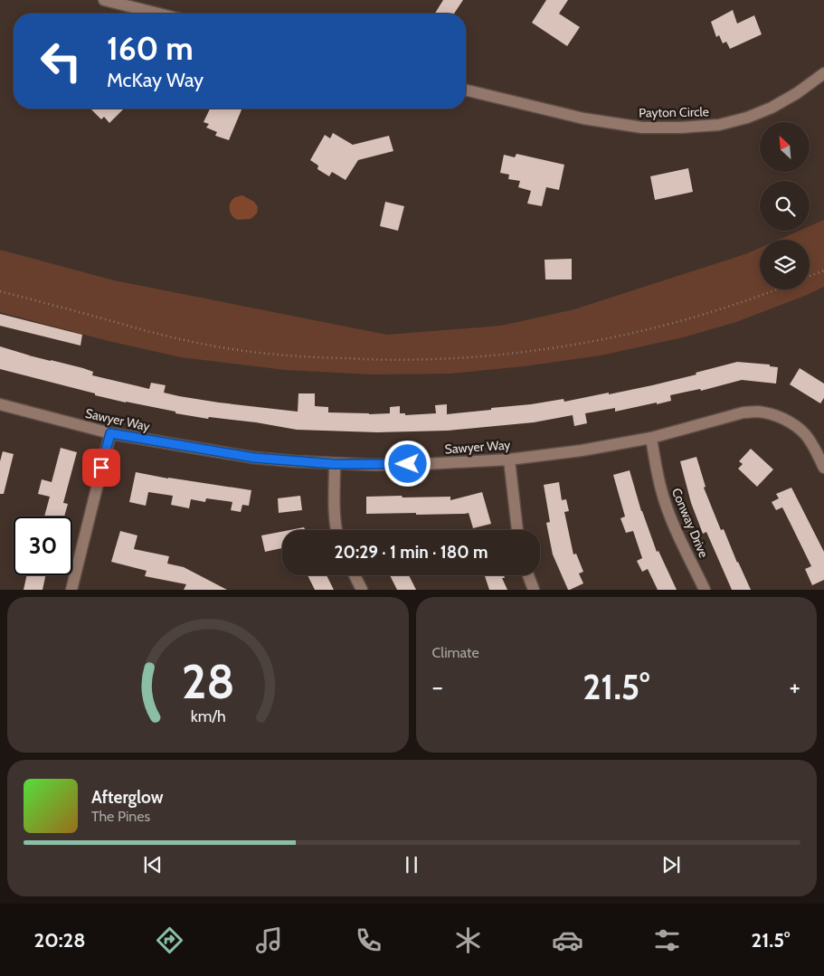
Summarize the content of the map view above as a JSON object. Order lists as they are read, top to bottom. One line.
{"streets":{"street":["Payton Circle","Sawyer Way","Conway Drive"]},"crossings":[["Sawyer Way","Conway Drive"]],"north":"top left","page":{"turn":["160 m","McKay Way"],"limit":"30","trip":"20:29 · 1 min · 180 m","tile":"Climate","heat":["−","21.5°","+"],"song":["Afterglow","The Pines"],"tabs":["20:28","21.5°"],"gauge":["28","km/h"]}}
